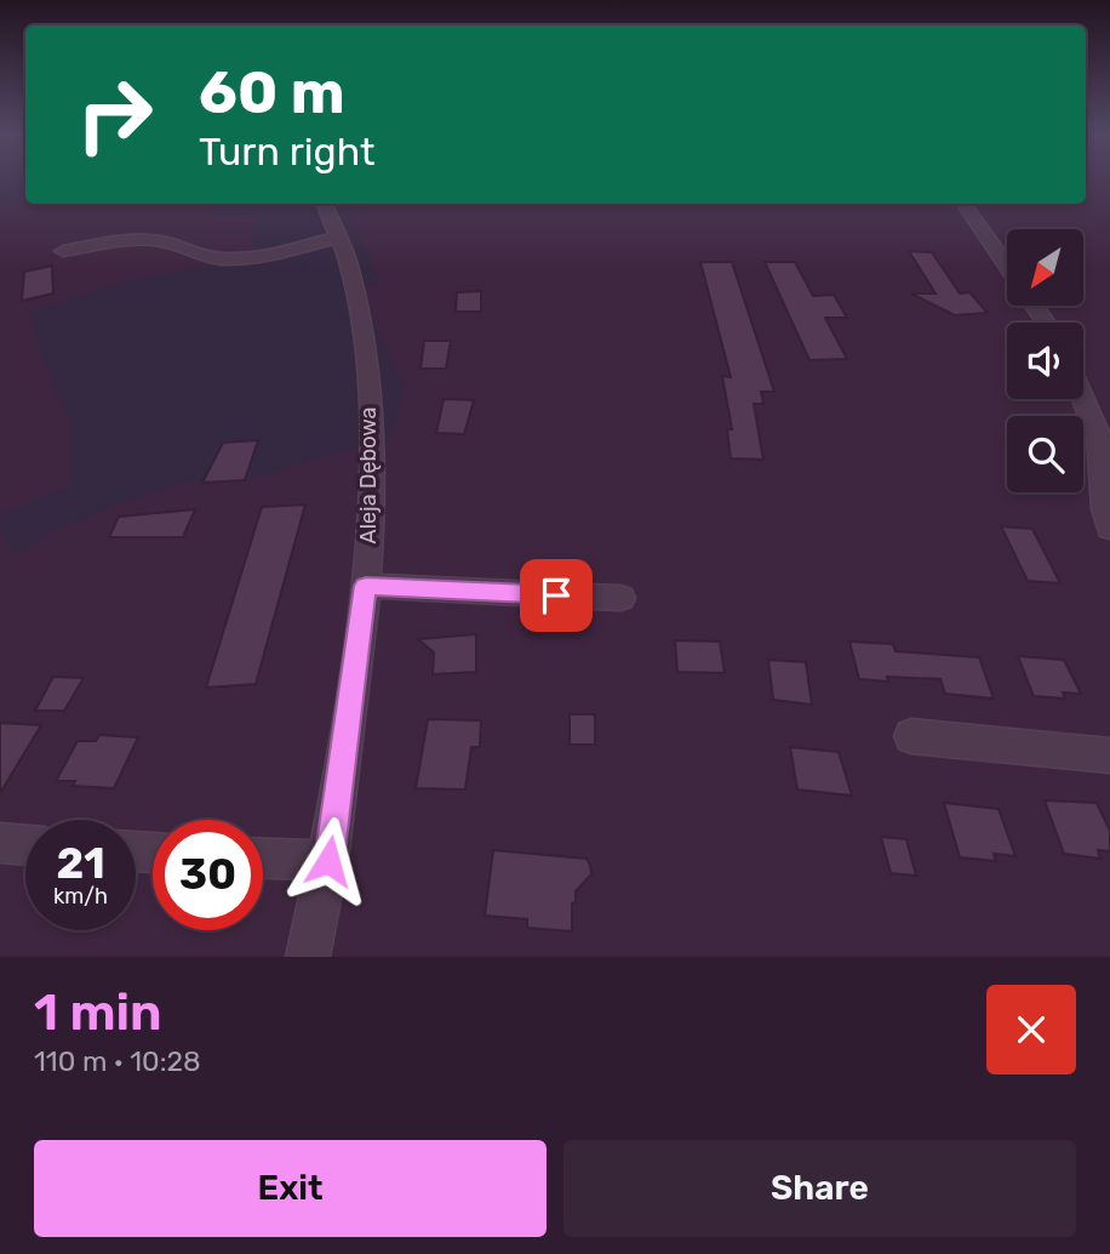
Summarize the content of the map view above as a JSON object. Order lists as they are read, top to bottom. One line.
{"streets":{"street":["Aleja Dębowa"]},"north":"bottom left","page":{"turn":["60 m","Turn right"],"speed":"21 km/h","limit":"30","heading":["1 min","110 m · 10:28"],"buttons":["Exit","Share"]}}
